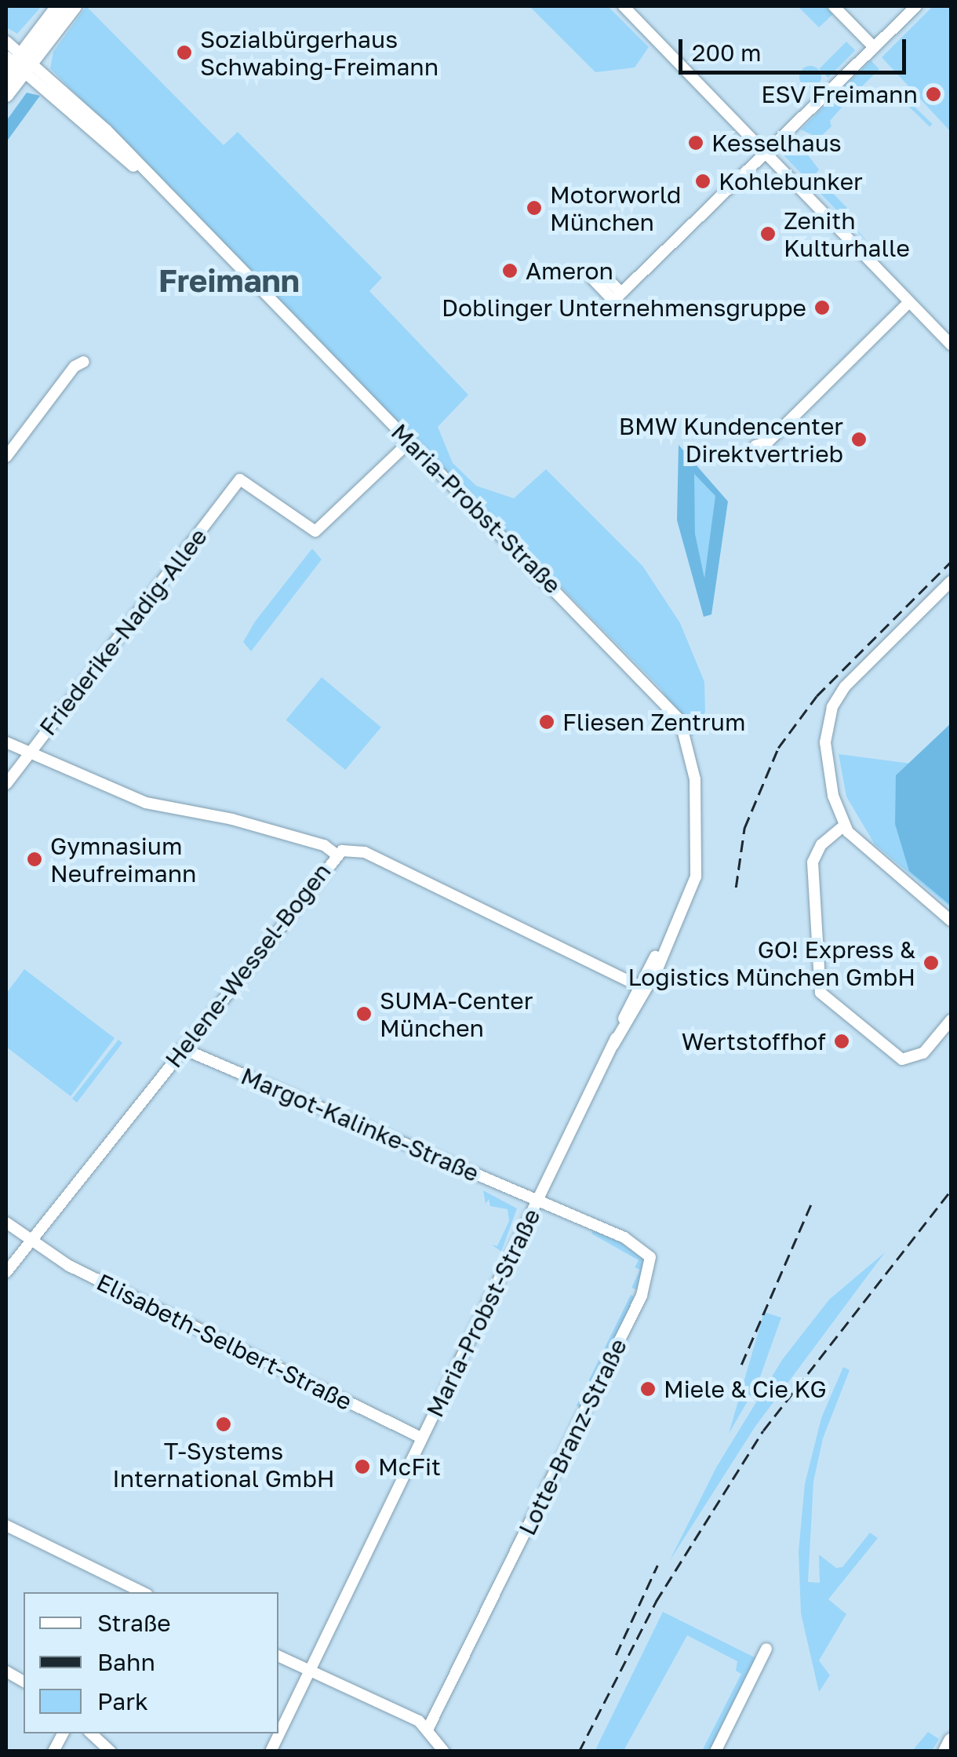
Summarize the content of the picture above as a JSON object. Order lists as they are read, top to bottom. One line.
{"streets":{"street":["Maria-Probst-Straße","Friederike-Nadig-Allee","Helene-Wessel-Bogen","Margot-Kalinke-Straße","Elisabeth-Selbert-Straße","Lotte-Branz-Straße"]},"crossings":[["Maria-Probst-Straße","Friederike-Nadig-Allee"],["Maria-Probst-Straße","Helene-Wessel-Bogen"],["Maria-Probst-Straße","Margot-Kalinke-Straße"],["Maria-Probst-Straße","Elisabeth-Selbert-Straße"],["Maria-Probst-Straße","Lotte-Branz-Straße"],["Helene-Wessel-Bogen","Margot-Kalinke-Straße"],["Helene-Wessel-Bogen","Elisabeth-Selbert-Straße"],["Margot-Kalinke-Straße","Lotte-Branz-Straße"]],"districts":["Freimann"],"places":["Sozialbürgerhaus Schwabing-Freimann","ESV Freimann","Kesselhaus","Kohlebunker","Motorworld München","Zenith Kulturhalle","Ameron","Doblinger Unternehmensgruppe","BMW Kundencenter Direktvertrieb","Fliesen Zentrum","Gymnasium Neufreimann","GO! Express & Logistics München GmbH","SUMA-Center München","Wertstoffhof","Miele & Cie KG","T-Systems International GmbH","McFit"],"legend":["Straße","Bahn","Park"],"scale_bar":"200 m"}
